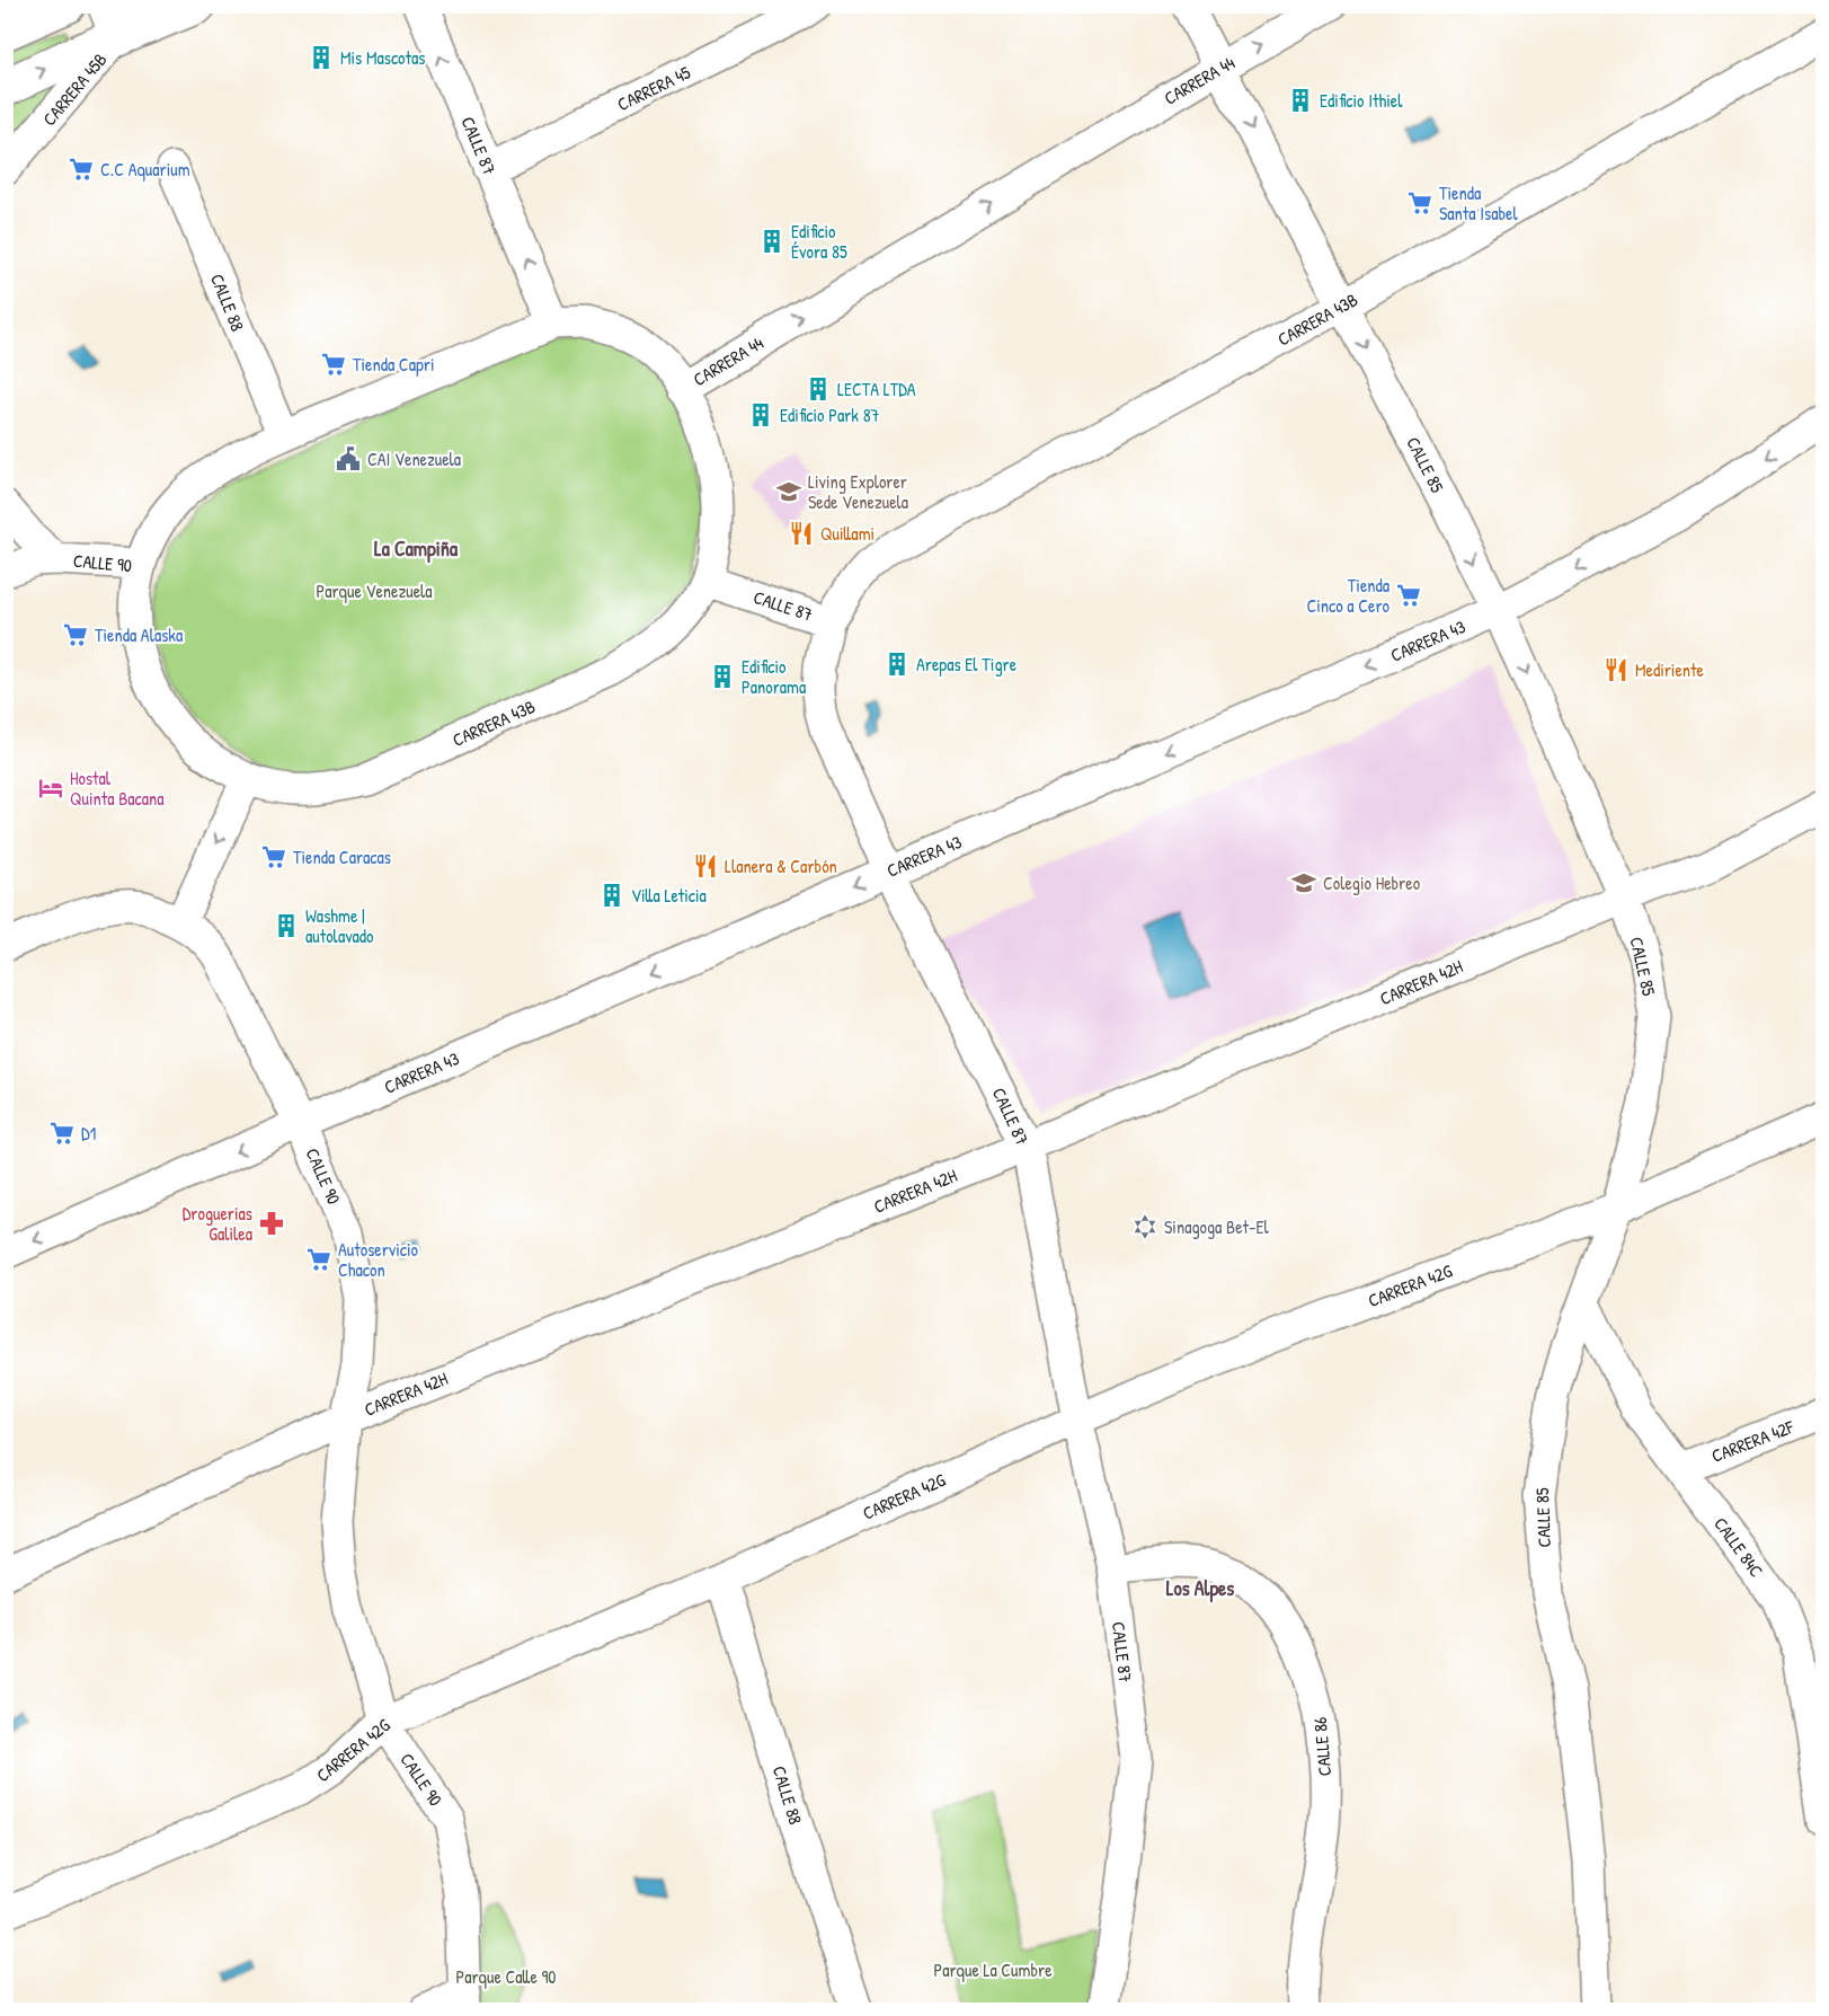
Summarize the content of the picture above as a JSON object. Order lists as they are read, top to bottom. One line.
{"streets":{"street":["CARRERA 44","CARRERA 45","CARRERA 45B","CALLE 87","CALLE 88","CARRERA 43B","CALLE 85","CALLE 90","CARRERA 43","CARRERA 42H","CARRERA 42G","CARRERA 42F","CALLE 84C","CALLE 86"]},"crossings":[["CARRERA 44","CALLE 87"],["CARRERA 44","CALLE 88"],["CARRERA 44","CALLE 85"],["CARRERA 44","CALLE 90"],["CARRERA 45","CALLE 87"],["CALLE 87","CARRERA 43B"],["CALLE 87","CARRERA 43"],["CALLE 87","CARRERA 42H"],["CALLE 87","CARRERA 42G"],["CALLE 87","CALLE 86"],["CALLE 88","CARRERA 42G"],["CARRERA 43B","CALLE 85"],["CARRERA 43B","CALLE 90"],["CALLE 85","CARRERA 43"],["CALLE 85","CARRERA 42H"],["CALLE 85","CARRERA 42G"],["CALLE 85","CALLE 84C"],["CALLE 90","CARRERA 43"],["CALLE 90","CARRERA 42H"],["CALLE 90","CARRERA 42G"],["CARRERA 42F","CALLE 84C"]],"one_way":["CARRERA 44","CALLE 85","CARRERA 43"],"districts":["La Campiña","Los Alpes"],"parks":["Parque Venezuela","Parque La Cumbre","Parque Calle 90"],"places":{"building":["Mis Mascotas","Edificio Ithiel","Edificio Évora 85","LECTA LTDA","Edificio Park 87","Arepas El Tigre","Edificio Panorama","Villa Leticia","Washme | autolavado"],"supermarket":["C.C Aquarium","Tienda Santa Isabel","Tienda Capri","Tienda Cinco a Cero","Tienda Alaska","Tienda Caracas","D1","Autoservicio Chacon"],"public building":["CAI Venezuela"],"school or university":["Living Explorer Sede Venezuela","Colegio Hebreo"],"restaurant":["Quillami","Mediriente","Llanera & Carbón"],"hotel":["Hostal Quinta Bacana"],"pharmacy":["Droguerías Galilea"],"synagogue":["Sinagoga Bet-El"]}}
